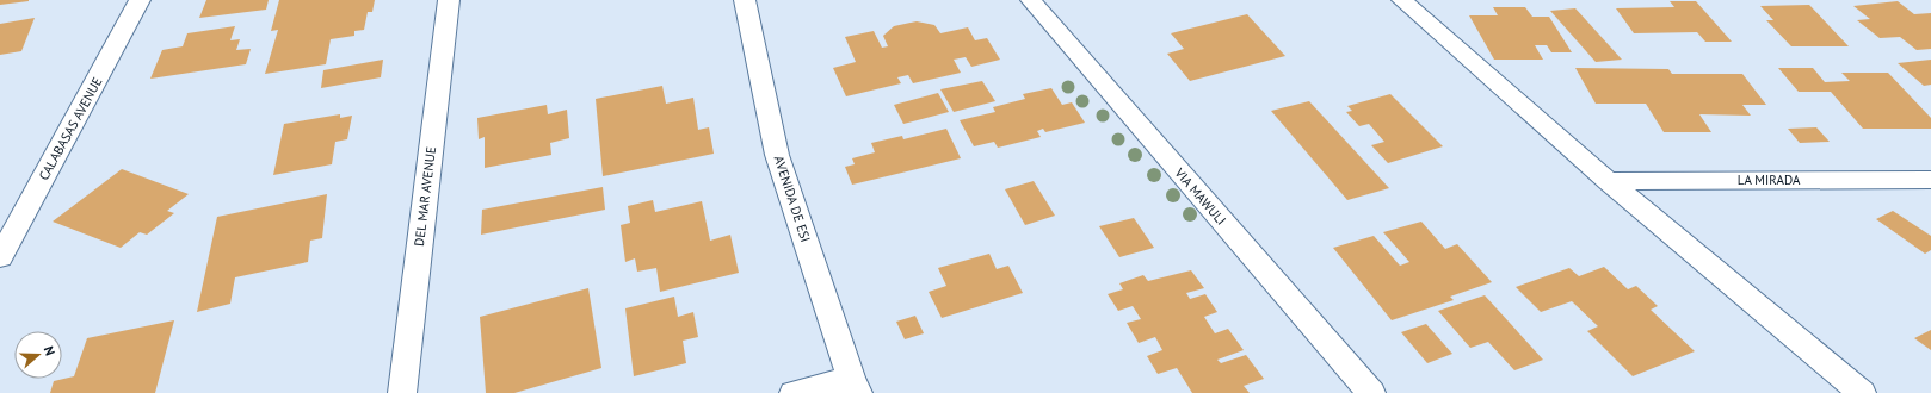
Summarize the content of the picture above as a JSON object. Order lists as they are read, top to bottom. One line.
{"streets":{"street":["CALABASAS AVENUE","LA MIRADA","DEL MAR AVENUE","VIA MAWULI","AVENIDA DE ESI"]},"north":"right"}
